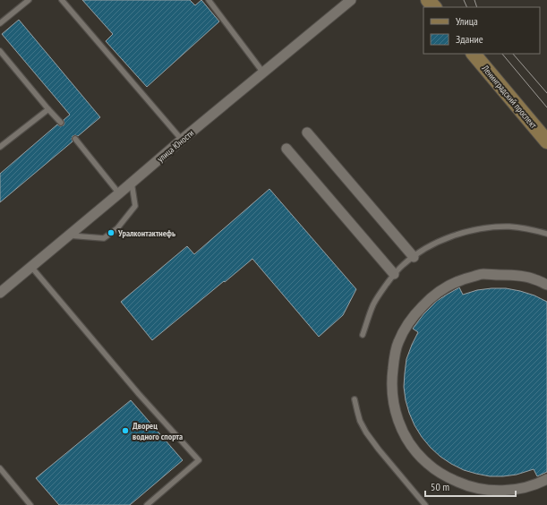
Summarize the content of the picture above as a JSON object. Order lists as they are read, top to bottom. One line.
{"streets":{"main road":["Ленинградский проспект"],"street":["улица Юности"]},"places":["Уралконтактнефь","Дворец водного спорта"],"legend":["Улица","Здание"],"scale_bar":"50 m"}
